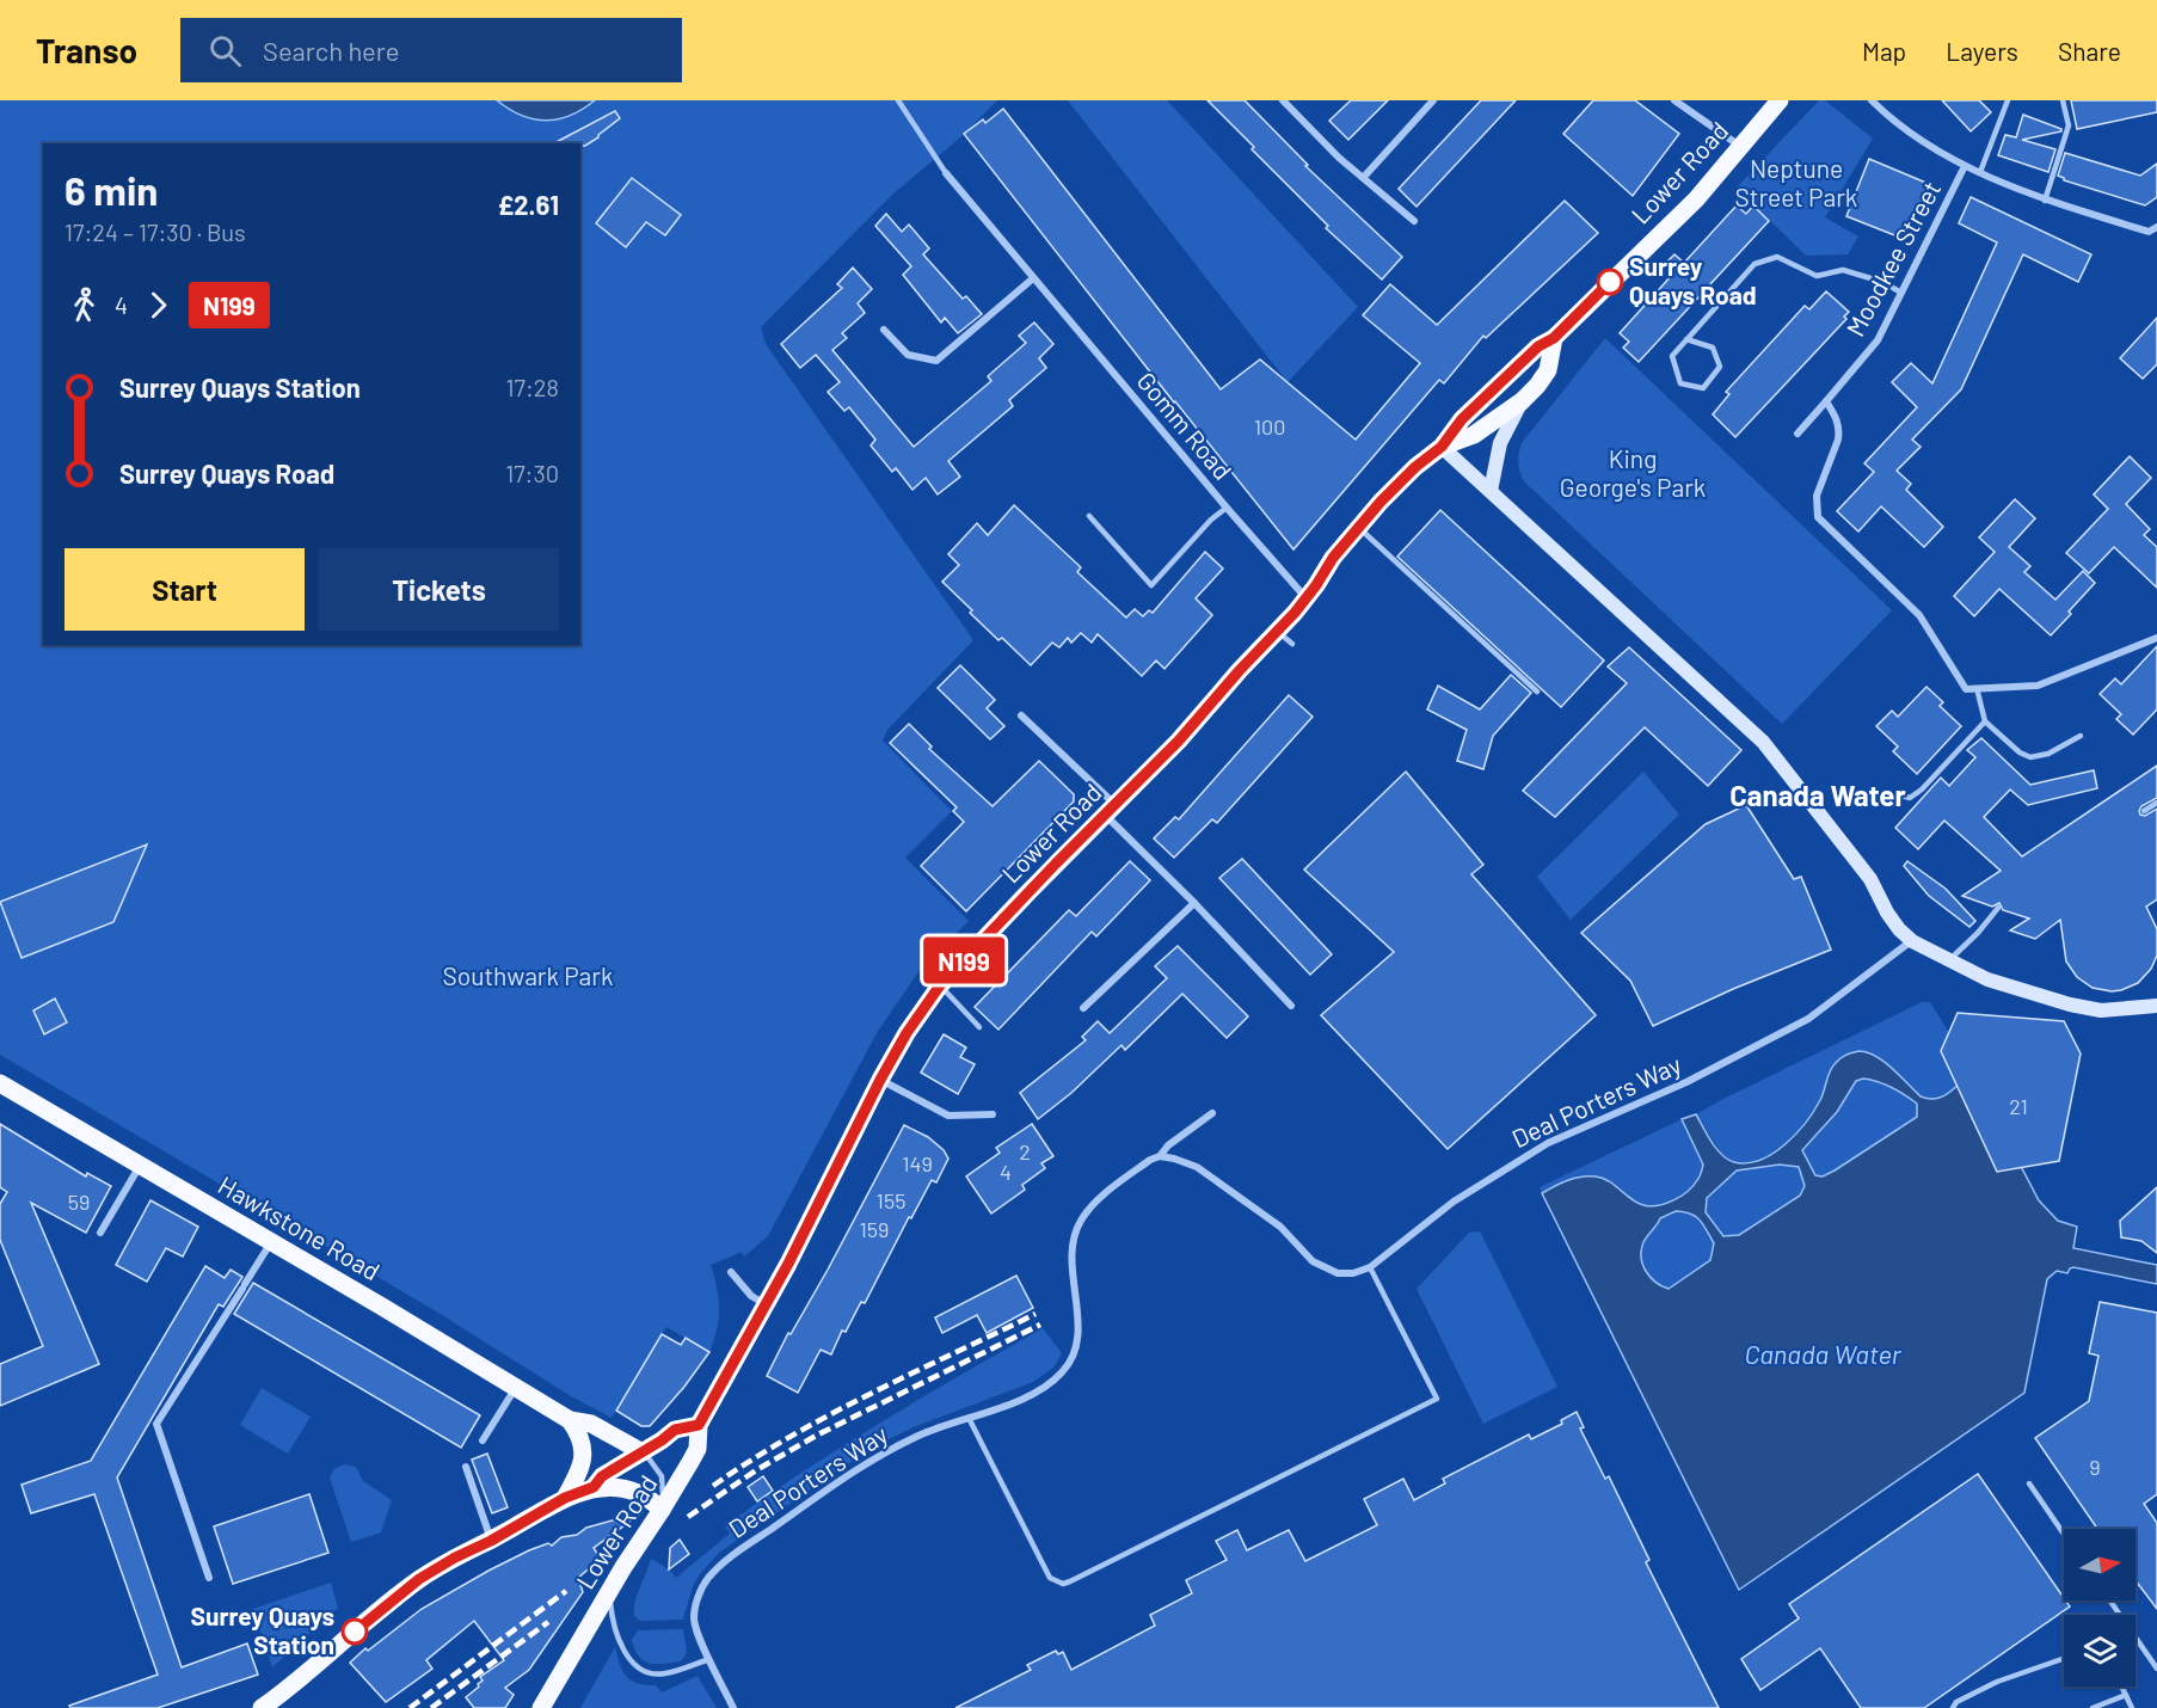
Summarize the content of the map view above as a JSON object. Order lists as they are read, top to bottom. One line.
{"streets":{"main road":["Lower Road","Hawkstone Road"],"street":["Moodkee Street","Gomm Road","Deal Porters Way"]},"crossings":[["Lower Road","Gomm Road"],["Lower Road","Hawkstone Road"]],"districts":["Canada Water"],"water":["Canada Water"],"parks":["Neptune Street Park","King George's Park","Southwark Park"],"places":["Surrey Quays Road","Surrey Quays Station"],"lines":["bus line N199"],"house_numbers":["100","21","2","149","4","155","59","159","9"],"north":"right","page":{"header":"Transo","search":"Search here","nav":["Map","Layers","Share"],"on_map":"N199","heading":["6 min","17:24 – 17:30 · Bus","£2.61"],"legs":["4","N199"],"list":[{"name":"Surrey Quays Station","value":"17:28"},{"name":"Surrey Quays Road","value":"17:30"}],"buttons":["Start","Tickets"]}}
